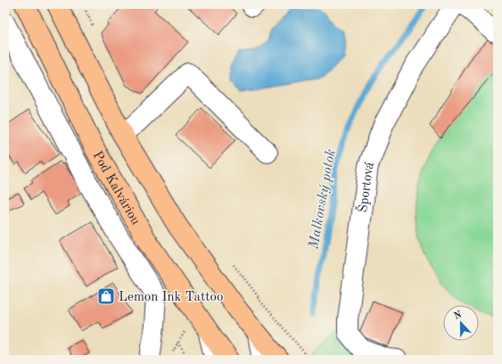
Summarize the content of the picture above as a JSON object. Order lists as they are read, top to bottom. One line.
{"streets":{"main road":["Pod Kalváriou"],"street":["Športová"]},"water":["Malkovský potok"],"places":{"shop":["Lemon Ink Tattoo"]},"north":"top"}
